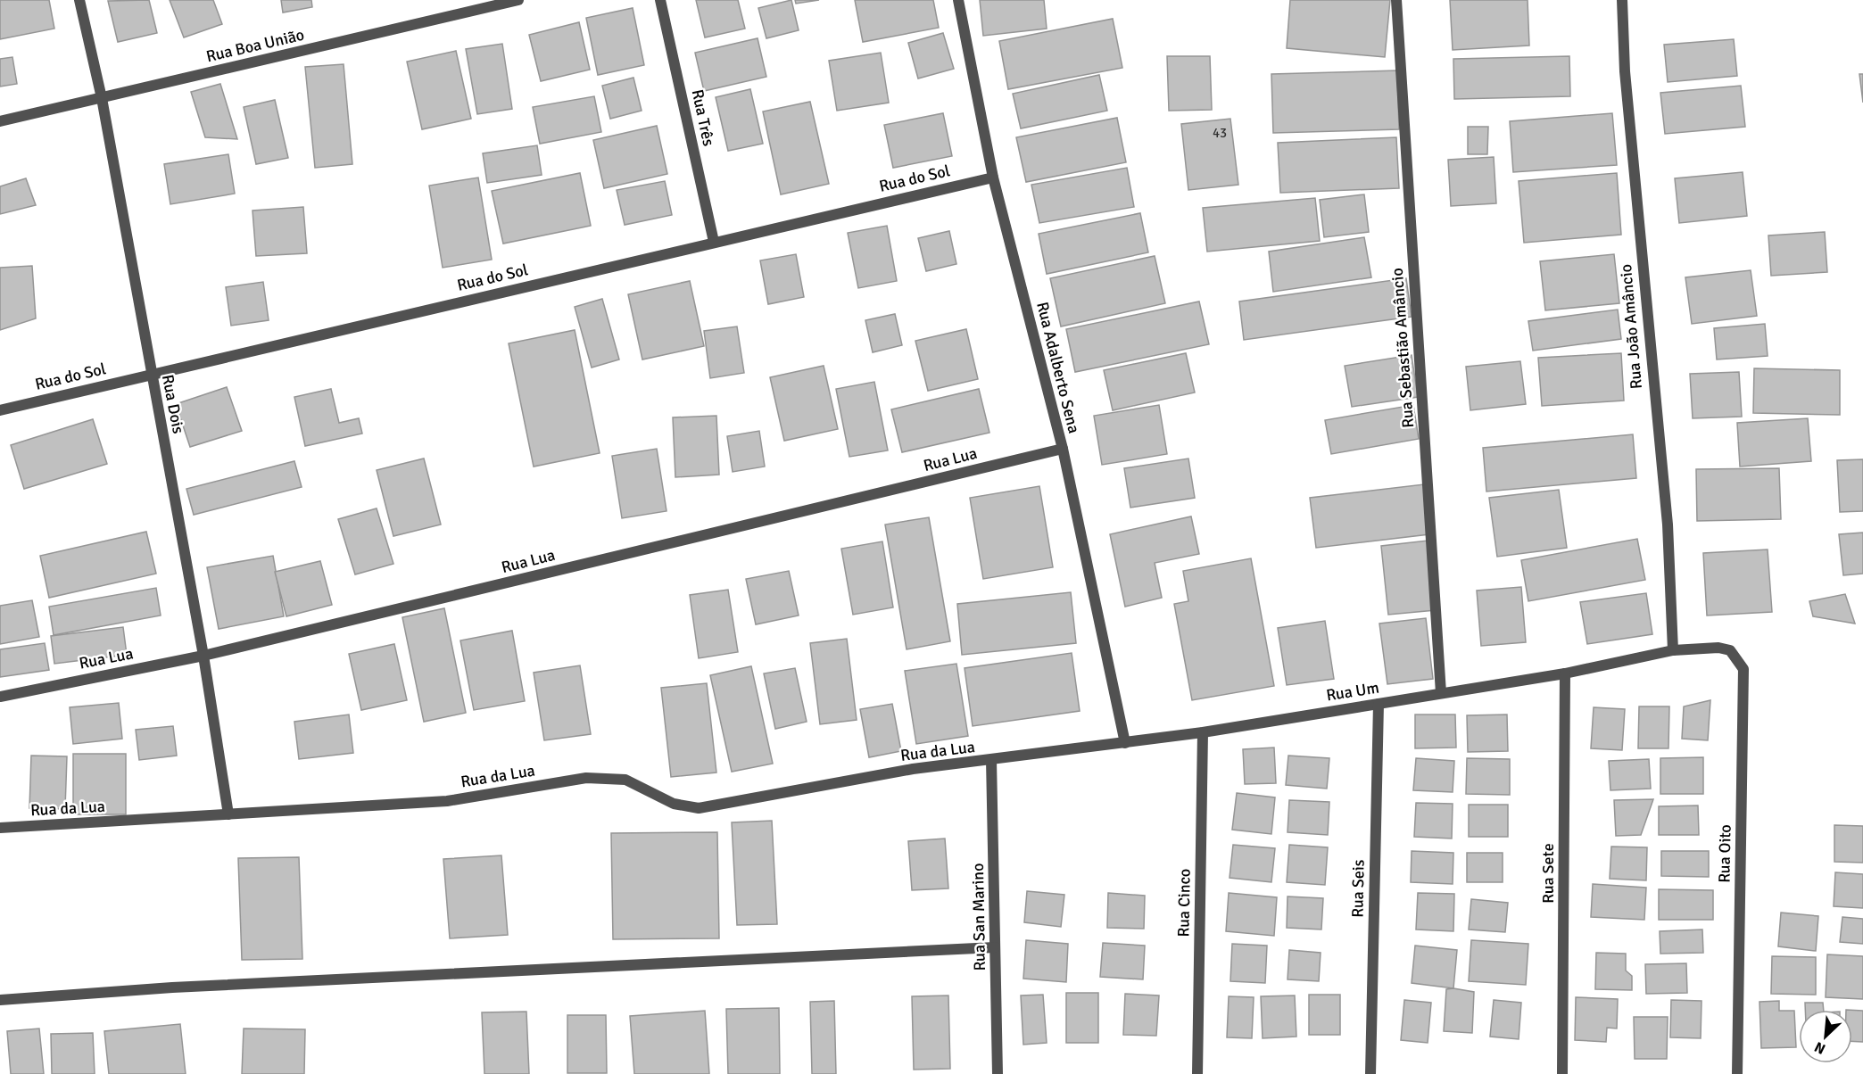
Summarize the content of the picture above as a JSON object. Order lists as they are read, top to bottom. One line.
{"streets":{"street":["Rua Boa União","Rua Três","Rua do Sol","Rua João Amâncio","Rua Sebastião Amâncio","Rua Adalberto Sena","Rua Dois","Rua Lua","Rua Um","Rua da Lua","Rua Oito","Rua Sete","Rua Seis","Rua Cinco","Rua San Marino"]},"crossings":[["Rua Boa União","Rua Dois"],["Rua Três","Rua do Sol"],["Rua do Sol","Rua Adalberto Sena"],["Rua do Sol","Rua Dois"],["Rua João Amâncio","Rua Um"],["Rua Sebastião Amâncio","Rua Um"],["Rua Adalberto Sena","Rua Lua"],["Rua Adalberto Sena","Rua Um"],["Rua Dois","Rua Lua"],["Rua Dois","Rua da Lua"],["Rua Um","Rua da Lua"],["Rua Um","Rua Oito"],["Rua Um","Rua Sete"],["Rua Um","Rua Seis"],["Rua Um","Rua Cinco"],["Rua Um","Rua San Marino"],["Rua da Lua","Rua San Marino"]],"house_numbers":["43"],"north":"bottom left"}
